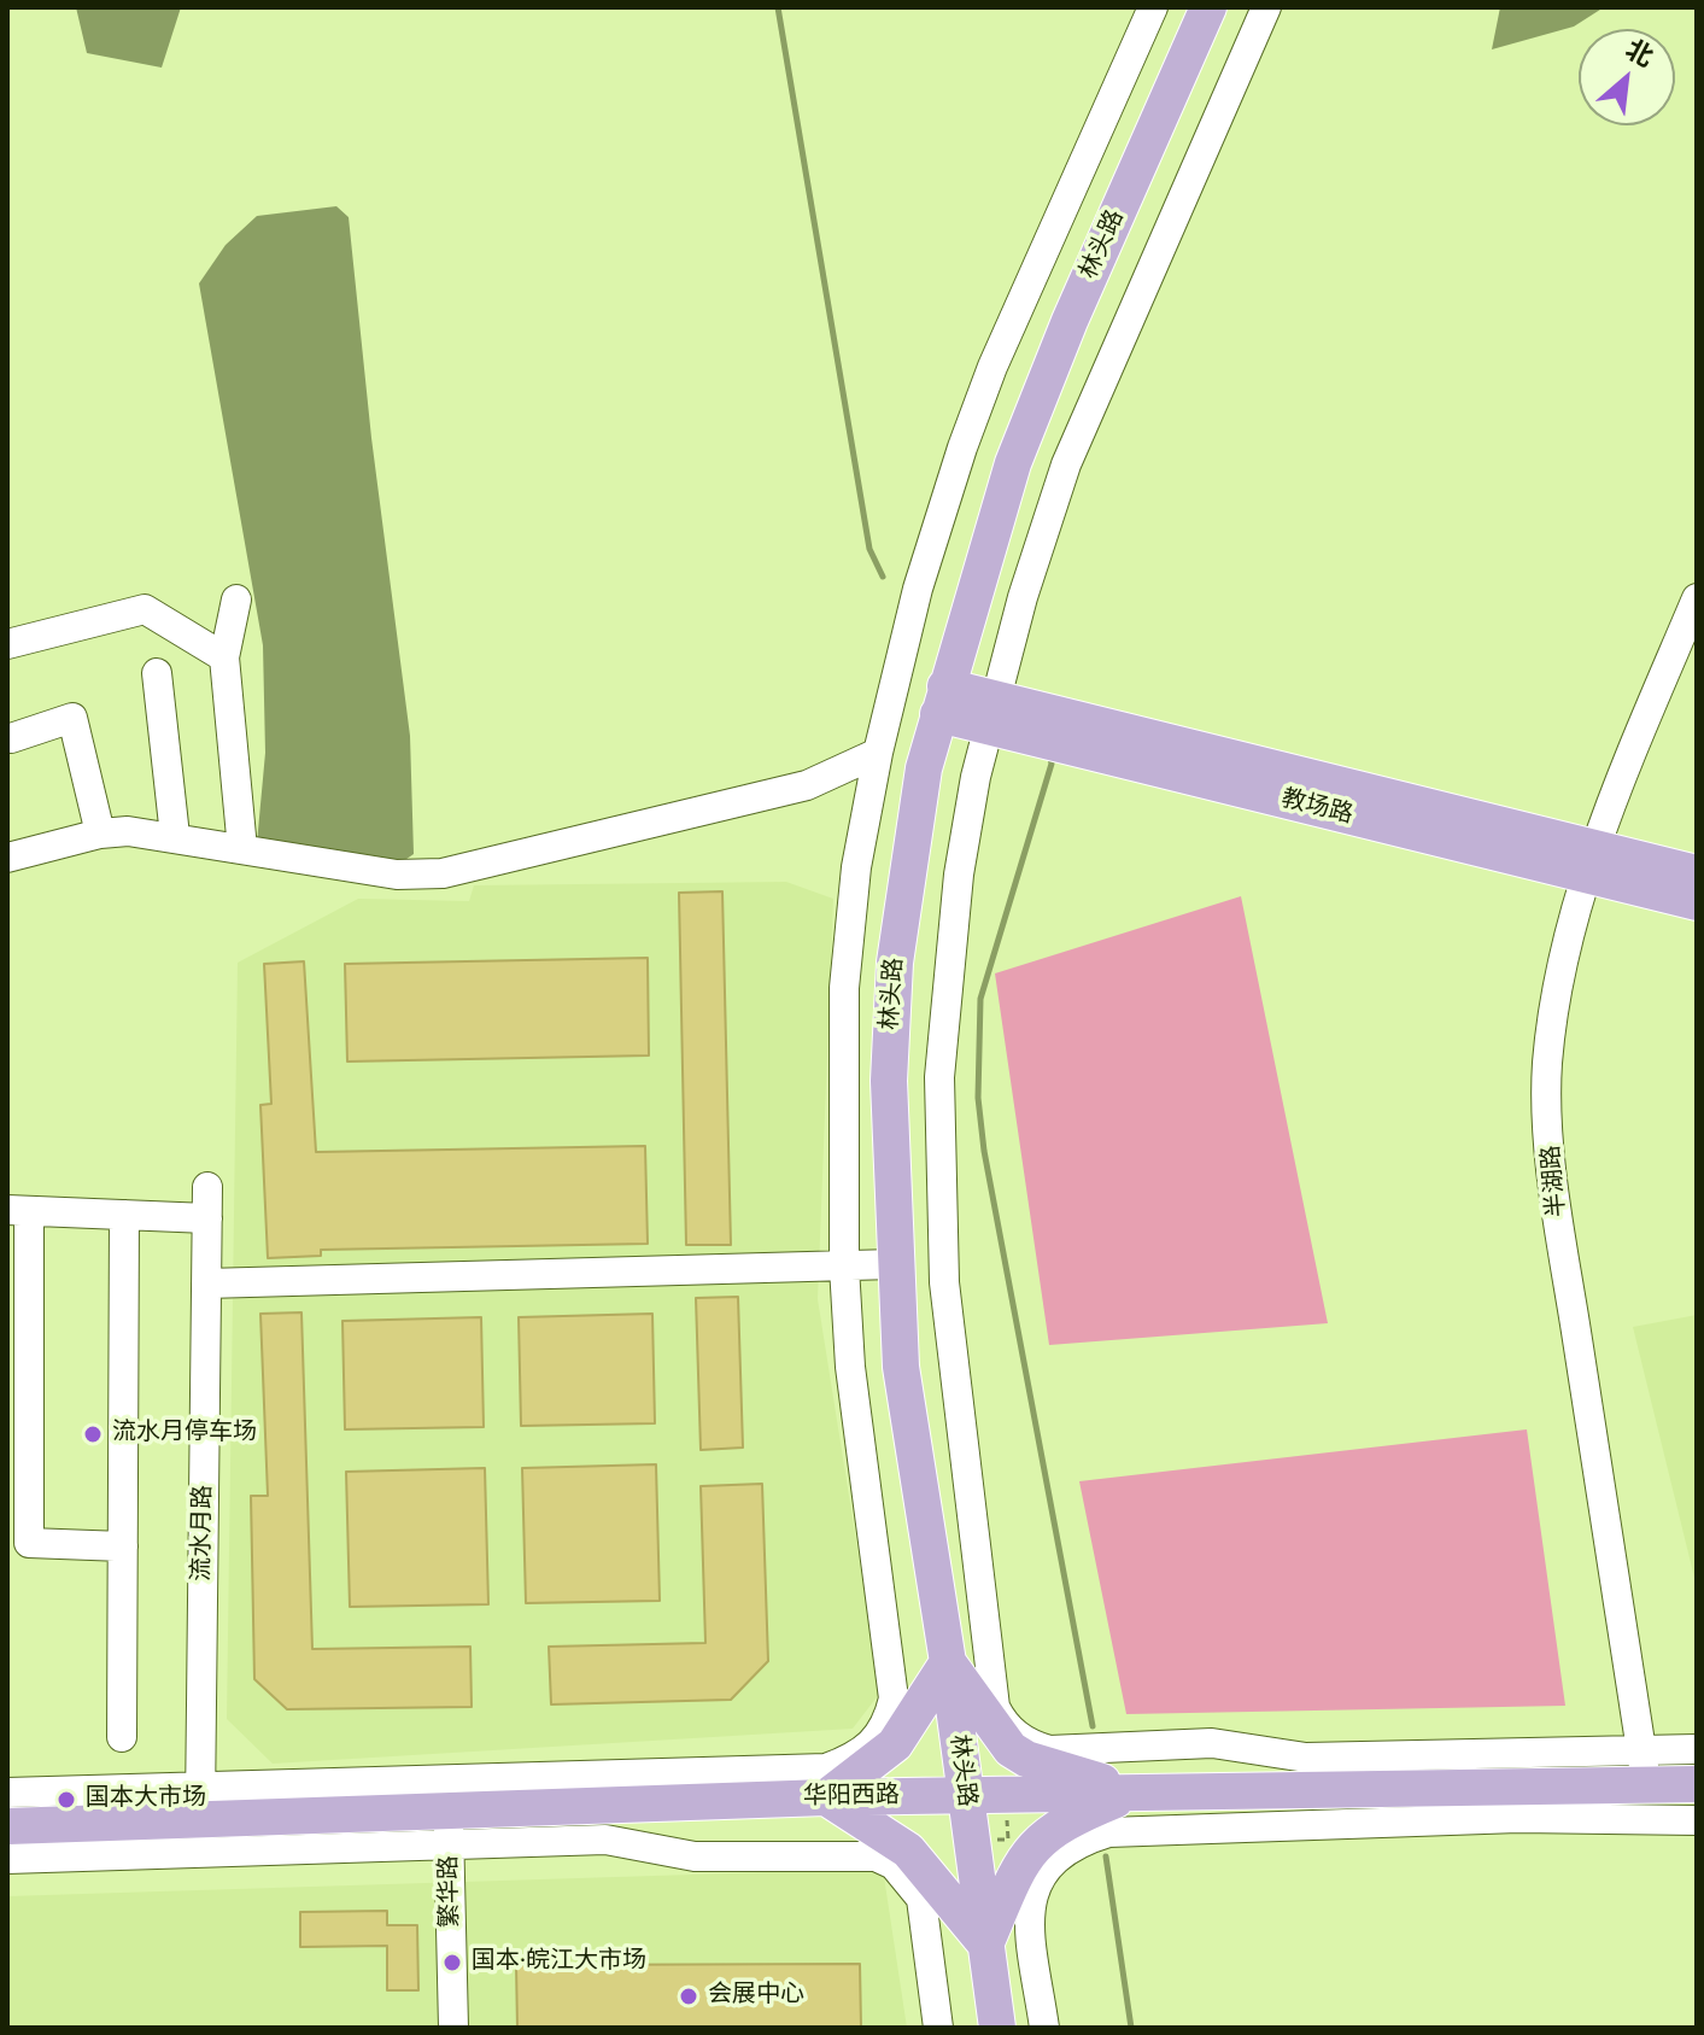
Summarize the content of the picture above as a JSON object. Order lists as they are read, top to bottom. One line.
{"streets":{"main road":["林头路","教场路","华阳西路"],"street":["半湖路","流水月路","繁华路"]},"crossings":[["林头路","教场路"],["林头路","华阳西路"],["教场路","半湖路"],["半湖路","华阳西路"],["流水月路","华阳西路"],["华阳西路","繁华路"]],"places":["流水月停车场","国本大市场","国本·皖江大市场","会展中心"],"north":"top right"}
